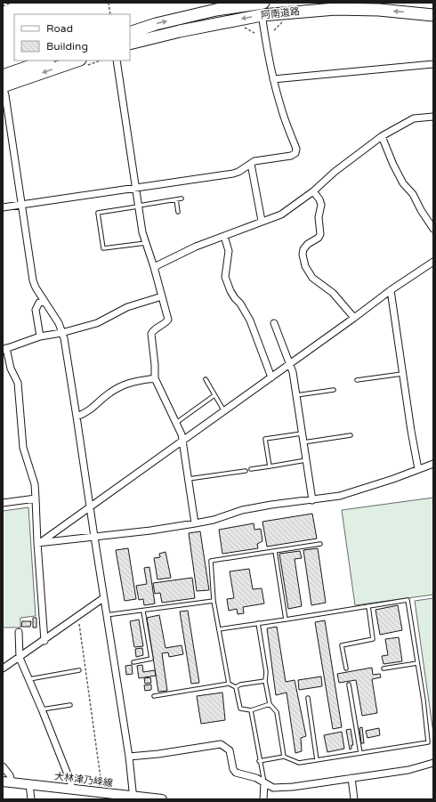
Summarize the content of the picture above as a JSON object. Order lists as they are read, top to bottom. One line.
{"streets":{"highway":["阿南道路"],"main road":["大林津乃峰線"]},"legend":["Road","Building"]}
